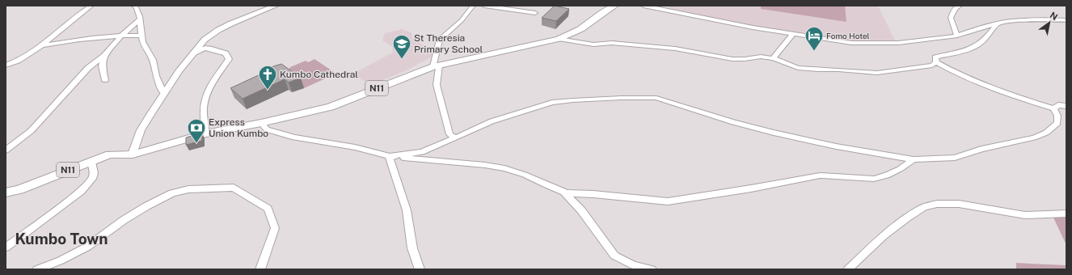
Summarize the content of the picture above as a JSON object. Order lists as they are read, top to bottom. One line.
{"streets":{"highway":["N11"]},"districts":["Kumbo Town"],"places":{"hotel":["Fomo Hotel"],"school or university":["St Theresia Primary School"],"church":["Kumbo Cathedral"],"bank":["Express Union Kumbo"]},"north":"top right"}
